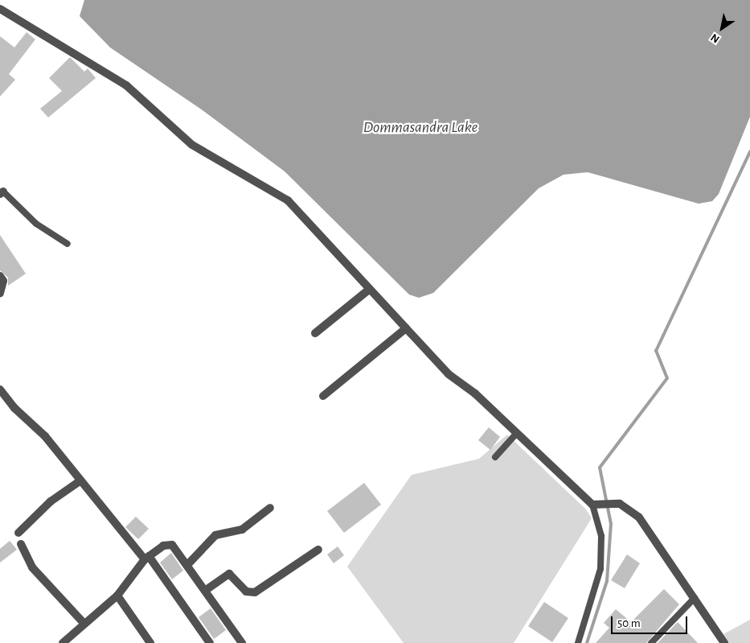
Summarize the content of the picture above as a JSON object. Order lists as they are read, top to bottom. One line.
{"water":["Dommasandra Lake"],"scale_bar":"50 m","north":"bottom left"}
